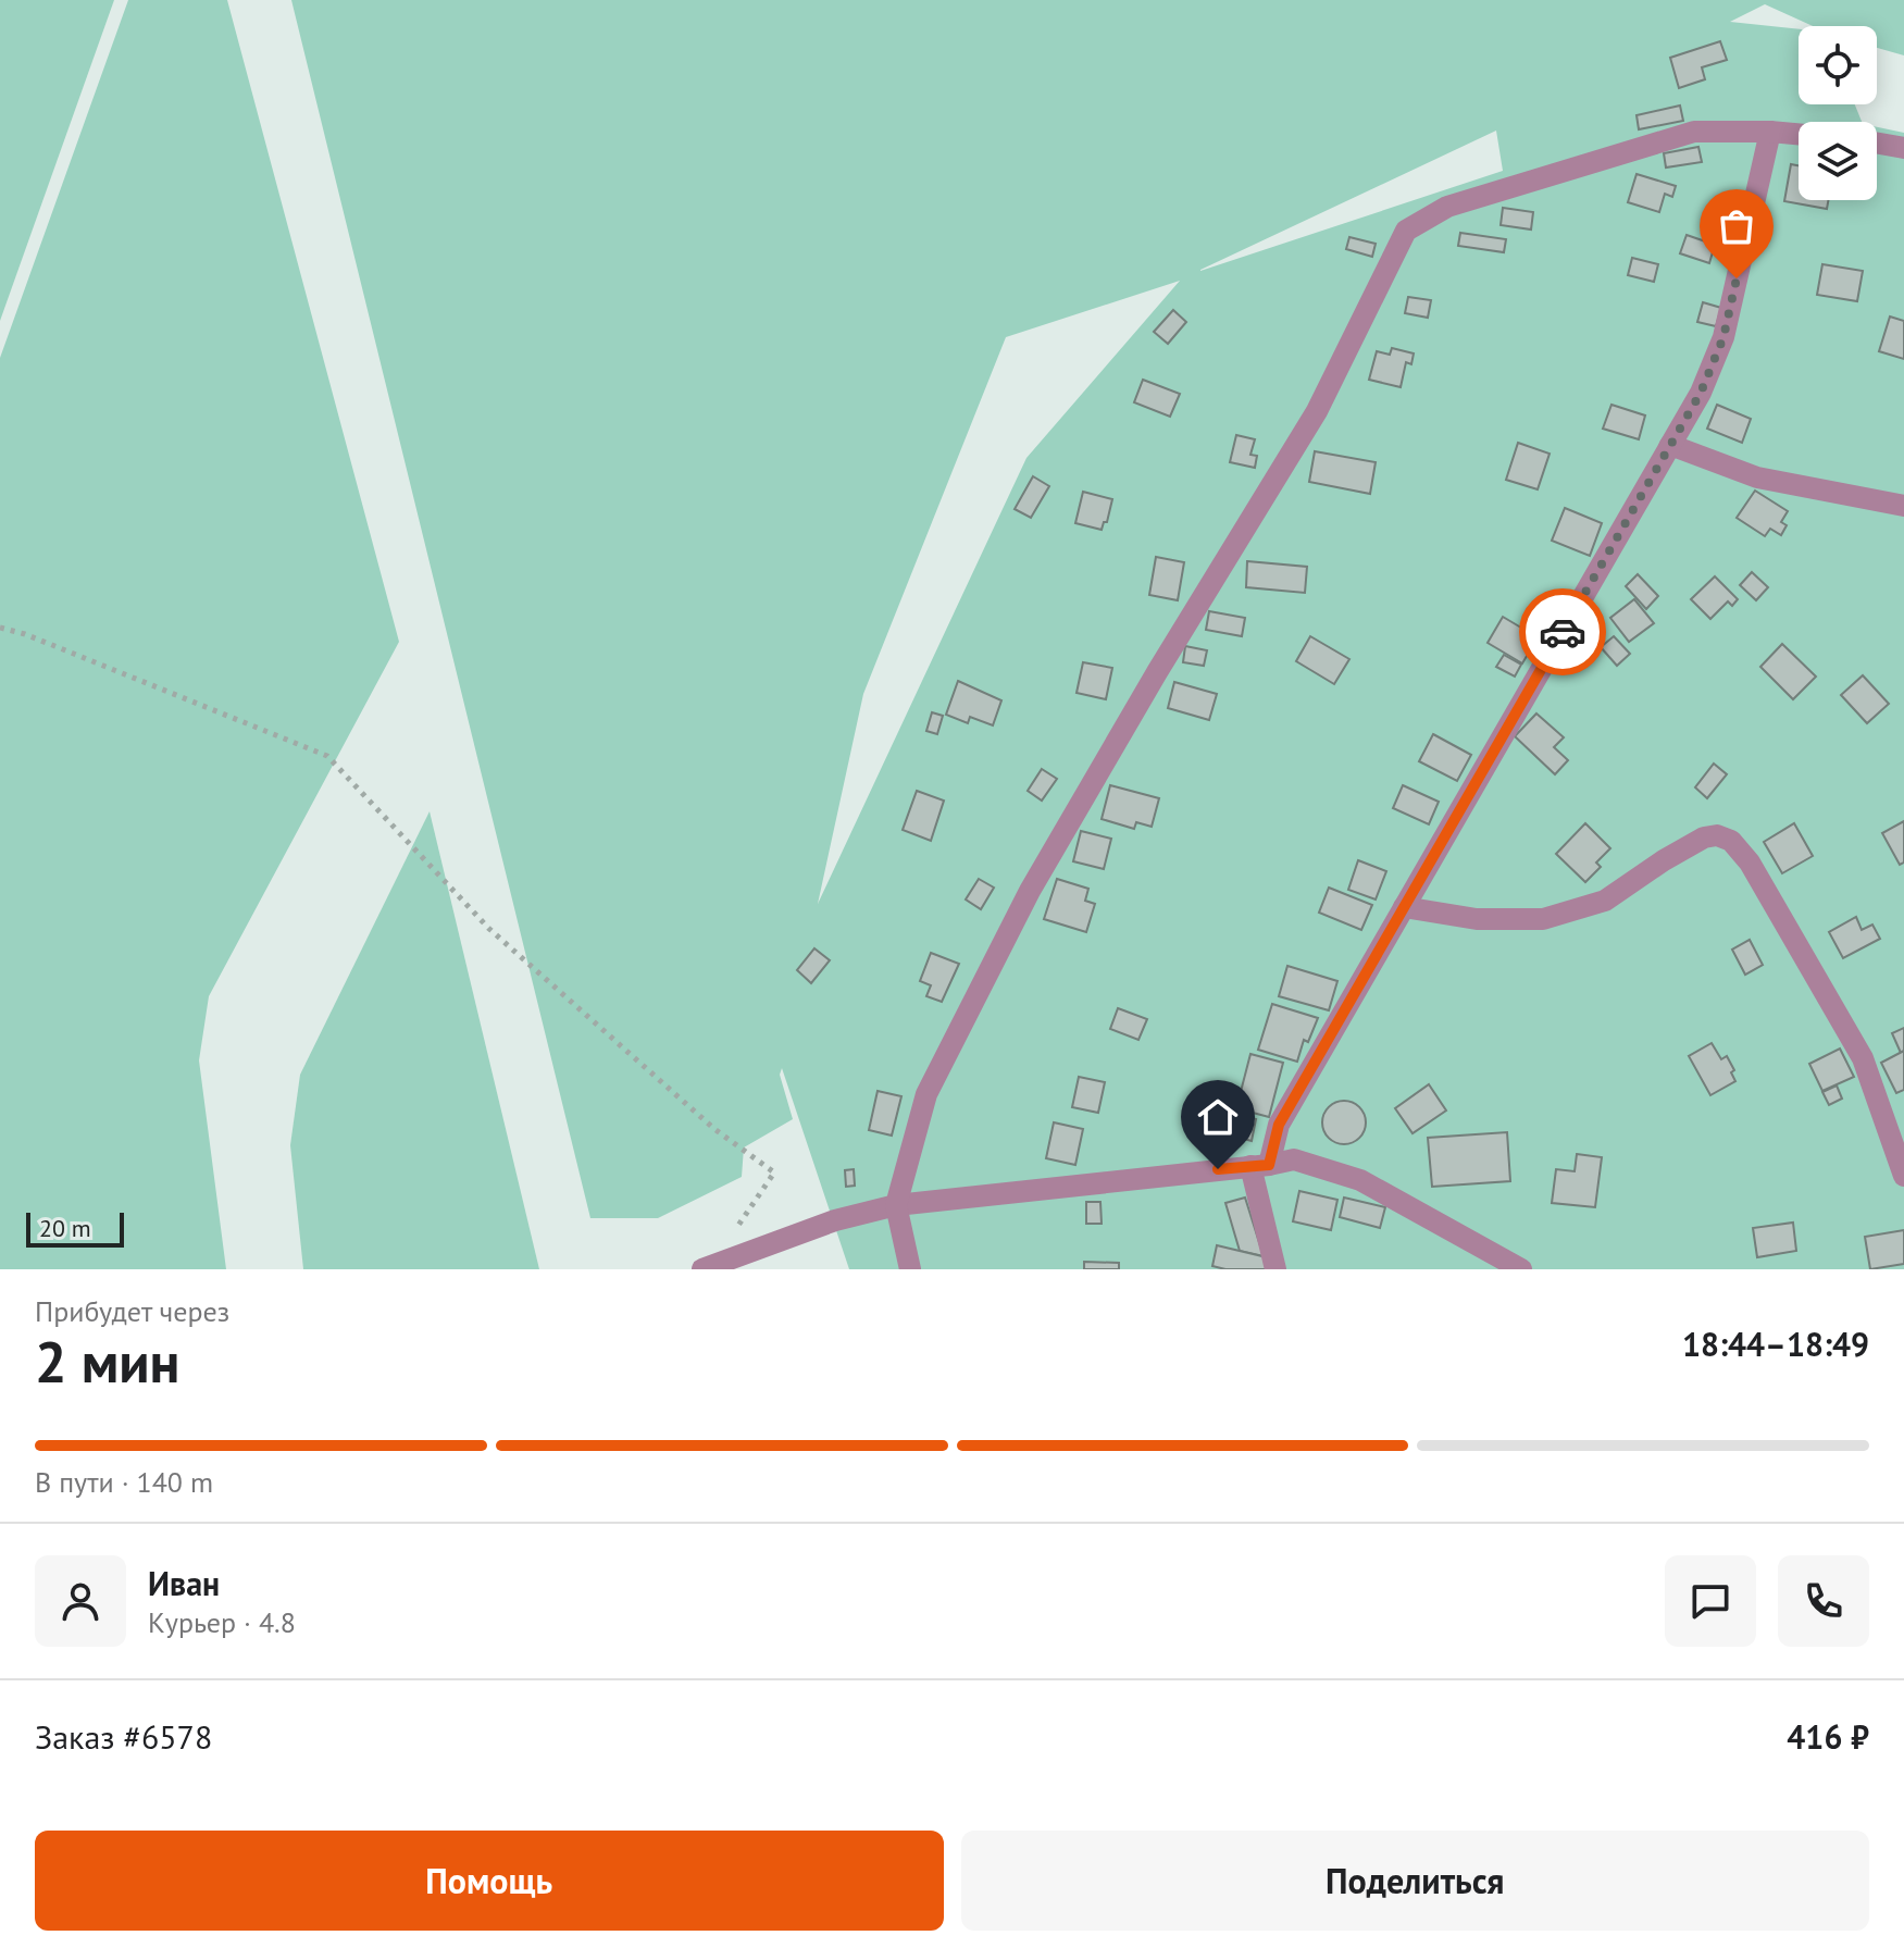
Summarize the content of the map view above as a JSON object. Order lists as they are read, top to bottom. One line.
{"scale_bar":"20 m","page":{"scale":"20 m","heading":["2 мин","Прибудет через","18:44–18:49"],"panel":["Иван","Курьер · 4.8","Заказ #6578","416 ₽"],"bar":"В пути · 140 m","buttons":["Помощь","Поделиться"]}}
